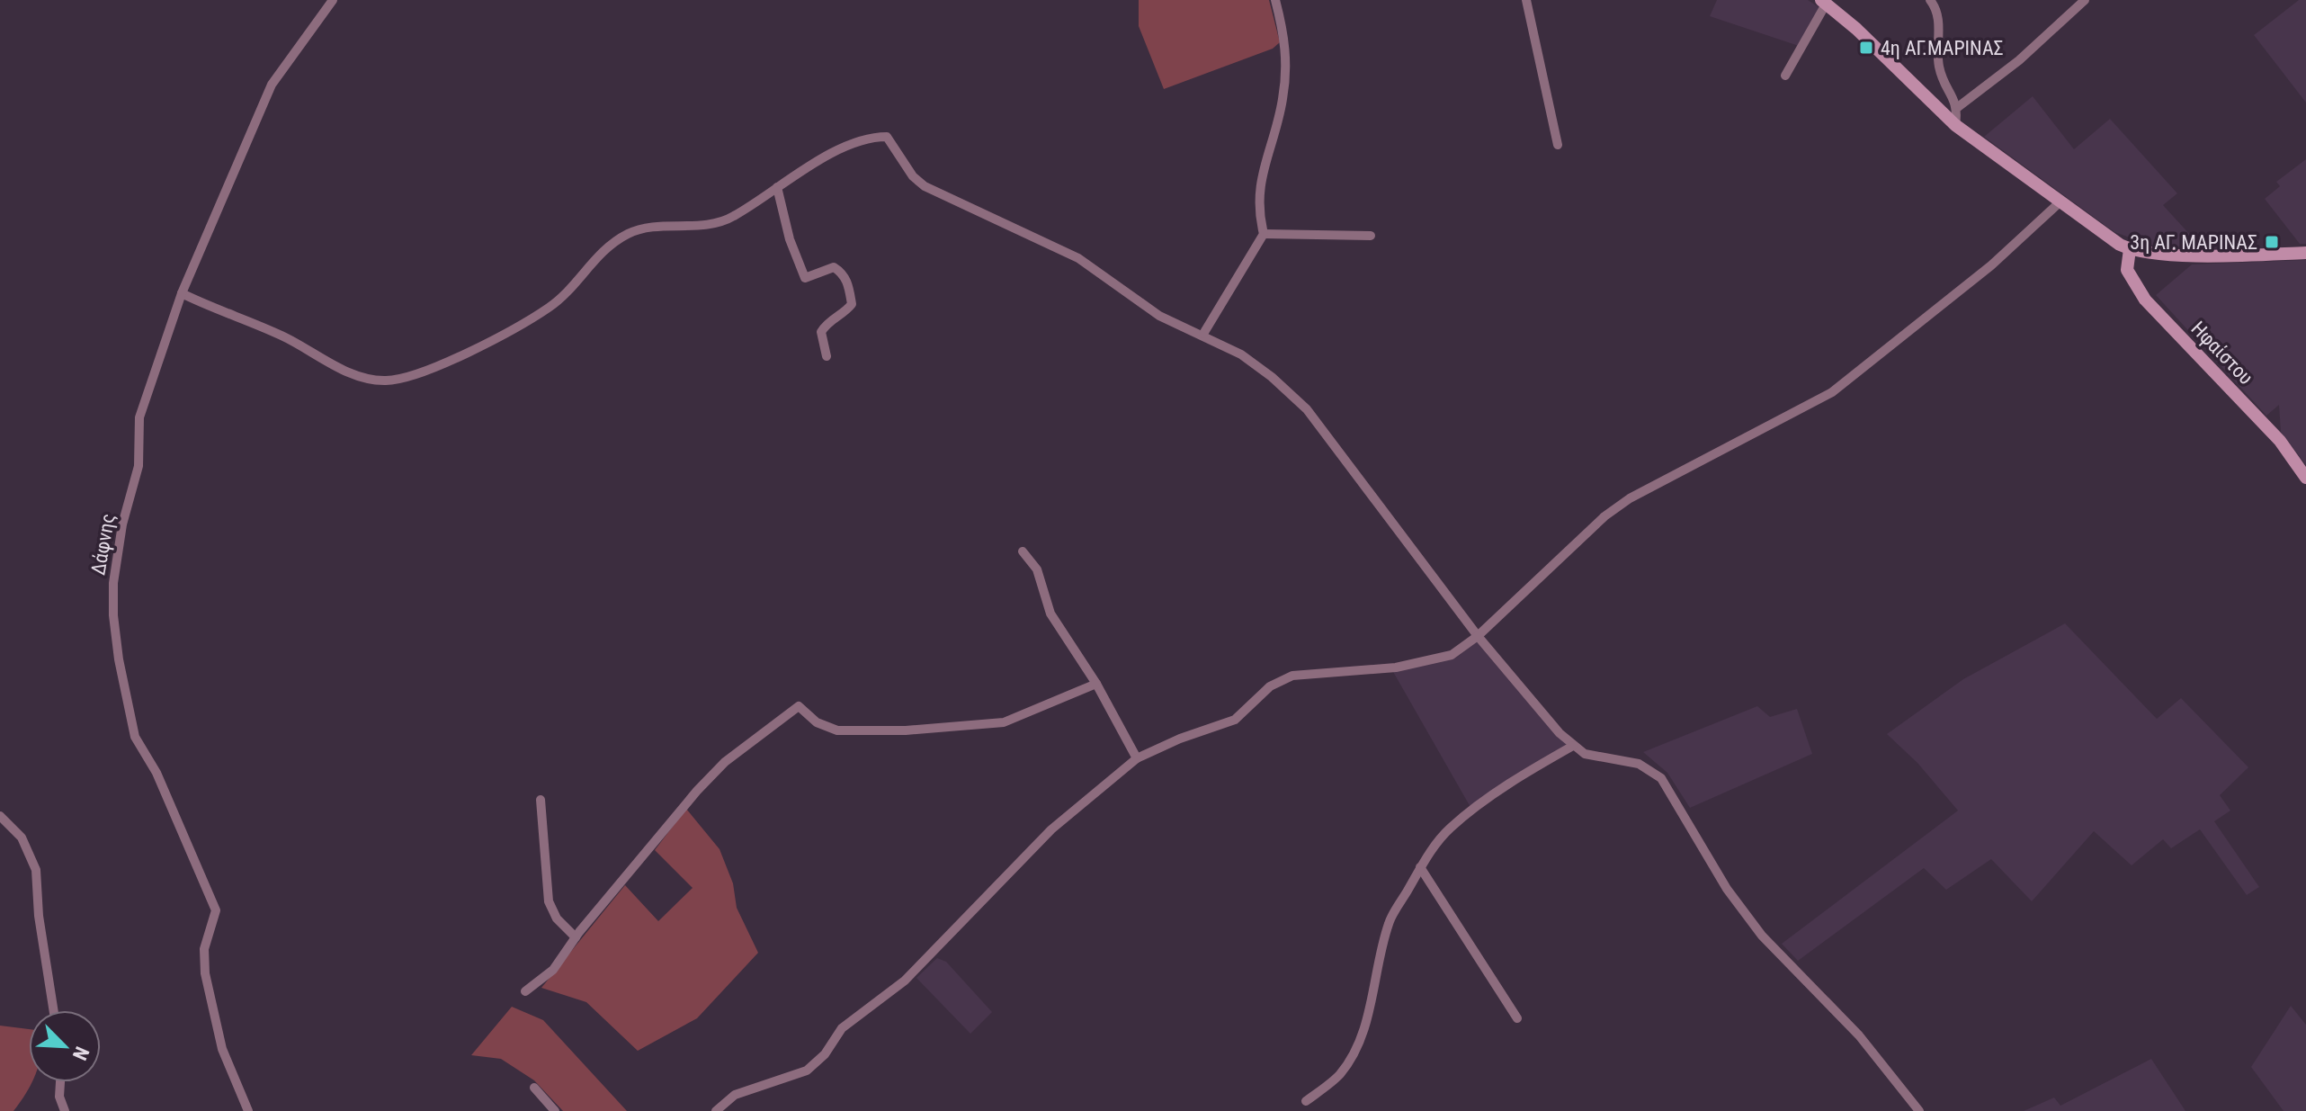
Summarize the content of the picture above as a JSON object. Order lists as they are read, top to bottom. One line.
{"streets":{"main road":["Ηφαίστου"],"street":["Δάφνης"]},"places":{"transit":["4η ΑΓ.ΜΑΡΙΝΑΣ","3η ΑΓ. ΜΑΡΙΝΑΣ"]},"north":"bottom right"}
